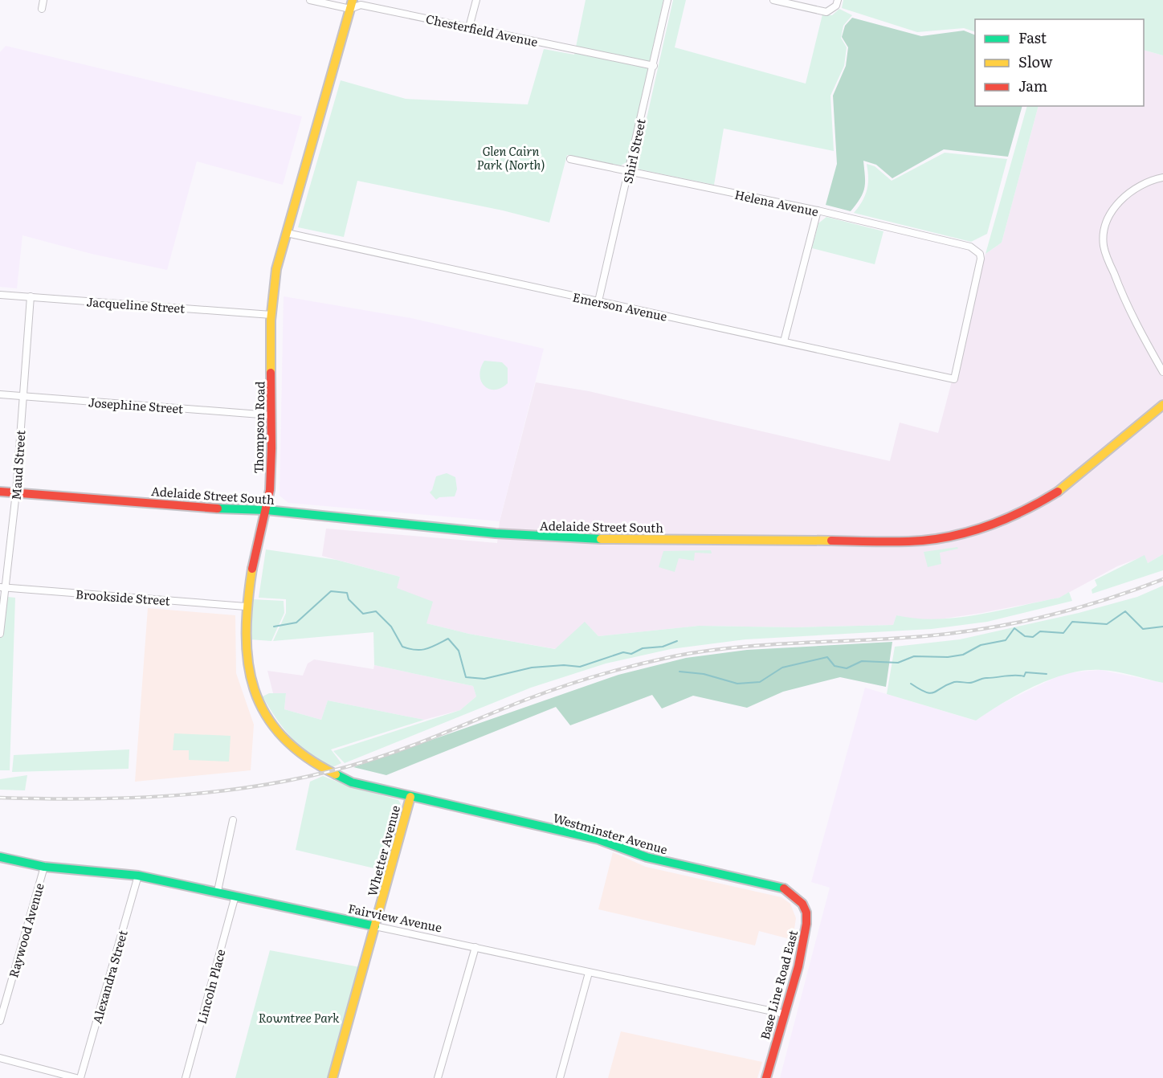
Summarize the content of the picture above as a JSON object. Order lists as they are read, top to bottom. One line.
{"streets":{"street":["Chesterfield Avenue","Shirl Street","Helena Avenue","Jacqueline Street","Emerson Avenue","Josephine Street","Thompson Road","Maud Street","Adelaide Street South","Brookside Street","Westminster Avenue","Whetter Avenue","Fairview Avenue","Raywood Avenue","Alexandra Street","Base Line Road East","Lincoln Place"]},"crossings":[["Chesterfield Avenue","Shirl Street"],["Chesterfield Avenue","Thompson Road"],["Shirl Street","Helena Avenue"],["Shirl Street","Emerson Avenue"],["Helena Avenue","Emerson Avenue"],["Jacqueline Street","Thompson Road"],["Jacqueline Street","Maud Street"],["Emerson Avenue","Thompson Road"],["Josephine Street","Thompson Road"],["Josephine Street","Maud Street"],["Thompson Road","Adelaide Street South"],["Thompson Road","Brookside Street"],["Thompson Road","Westminster Avenue"],["Thompson Road","Whetter Avenue"],["Maud Street","Adelaide Street South"],["Maud Street","Brookside Street"],["Westminster Avenue","Whetter Avenue"],["Westminster Avenue","Base Line Road East"],["Whetter Avenue","Fairview Avenue"],["Fairview Avenue","Raywood Avenue"],["Fairview Avenue","Alexandra Street"],["Fairview Avenue","Base Line Road East"],["Fairview Avenue","Lincoln Place"]],"parks":["Glen Cairn Park (North)","Rowntree Park"],"legend":["Fast","Slow","Jam"]}
